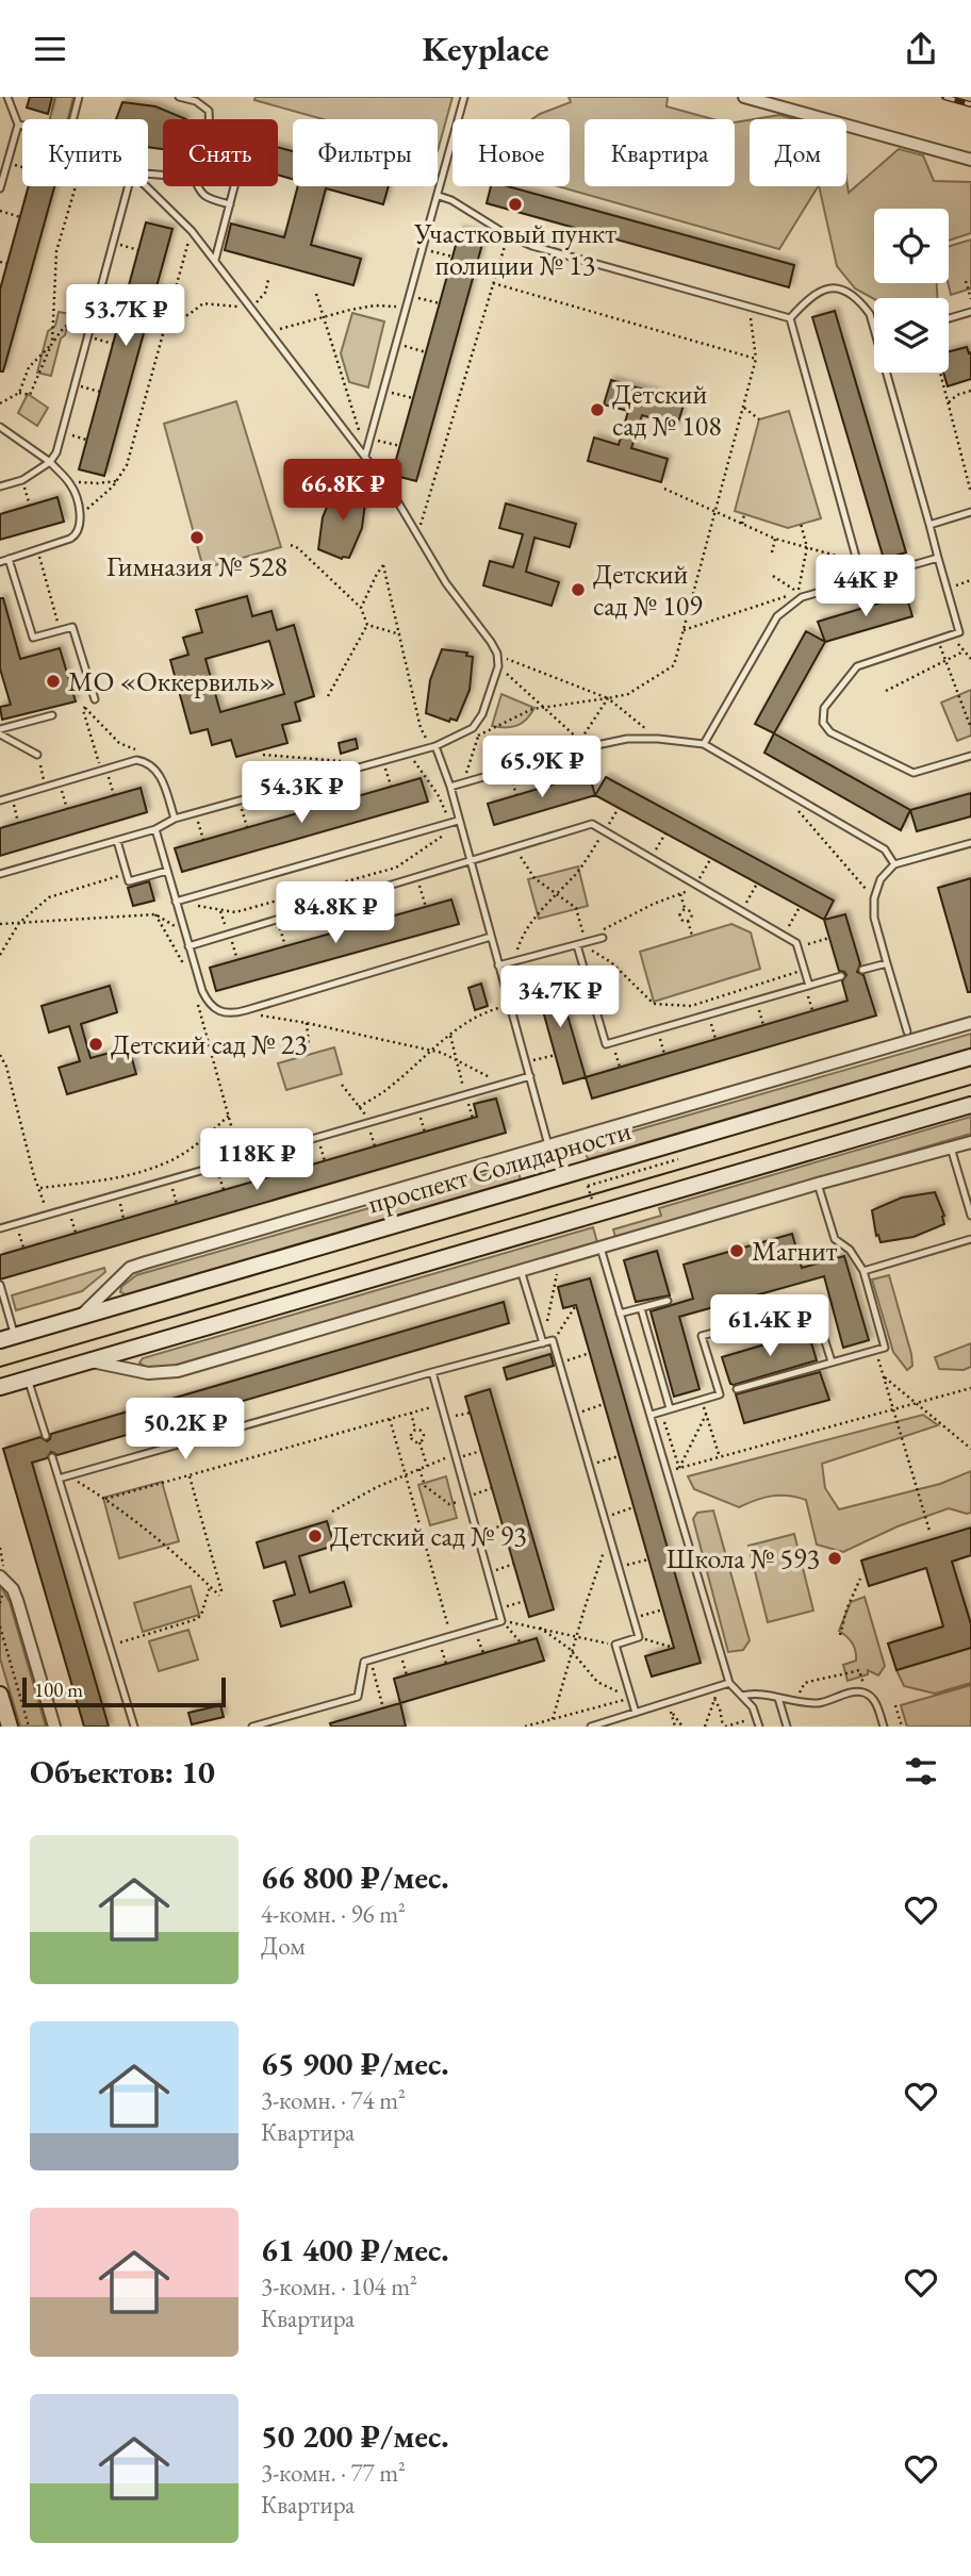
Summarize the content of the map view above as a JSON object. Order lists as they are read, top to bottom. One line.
{"streets":{"main road":["проспект Солидарности"]},"places":["Участковый пункт полиции № 13","Детский сад № 108","Гимназия № 528","Детский сад № 109","МО «Оккервиль»","Детский сад № 23","Магнит","Детский сад № 93","Школа № 593"],"scale_bar":"100 m","page":{"header":"Keyplace","chip":["Купить","Снять","Фильтры","Новое","Квартира","Дом"],"price":["53.7K ₽","66.8K ₽","44K ₽","65.9K ₽","54.3K ₽","84.8K ₽","34.7K ₽","118K ₽","61.4K ₽","50.2K ₽"],"scale":"100 m","heading":"Объектов: 10","list":[{"name":"66 800 ₽/мес.","note":"4-комн. · 96 m² · Дом"},{"name":"65 900 ₽/мес.","note":"3-комн. · 74 m² · Квартира"},{"name":"61 400 ₽/мес.","note":"3-комн. · 104 m² · Квартира"},{"name":"50 200 ₽/мес.","note":"3-комн. · 77 m² · Квартира"}]}}
